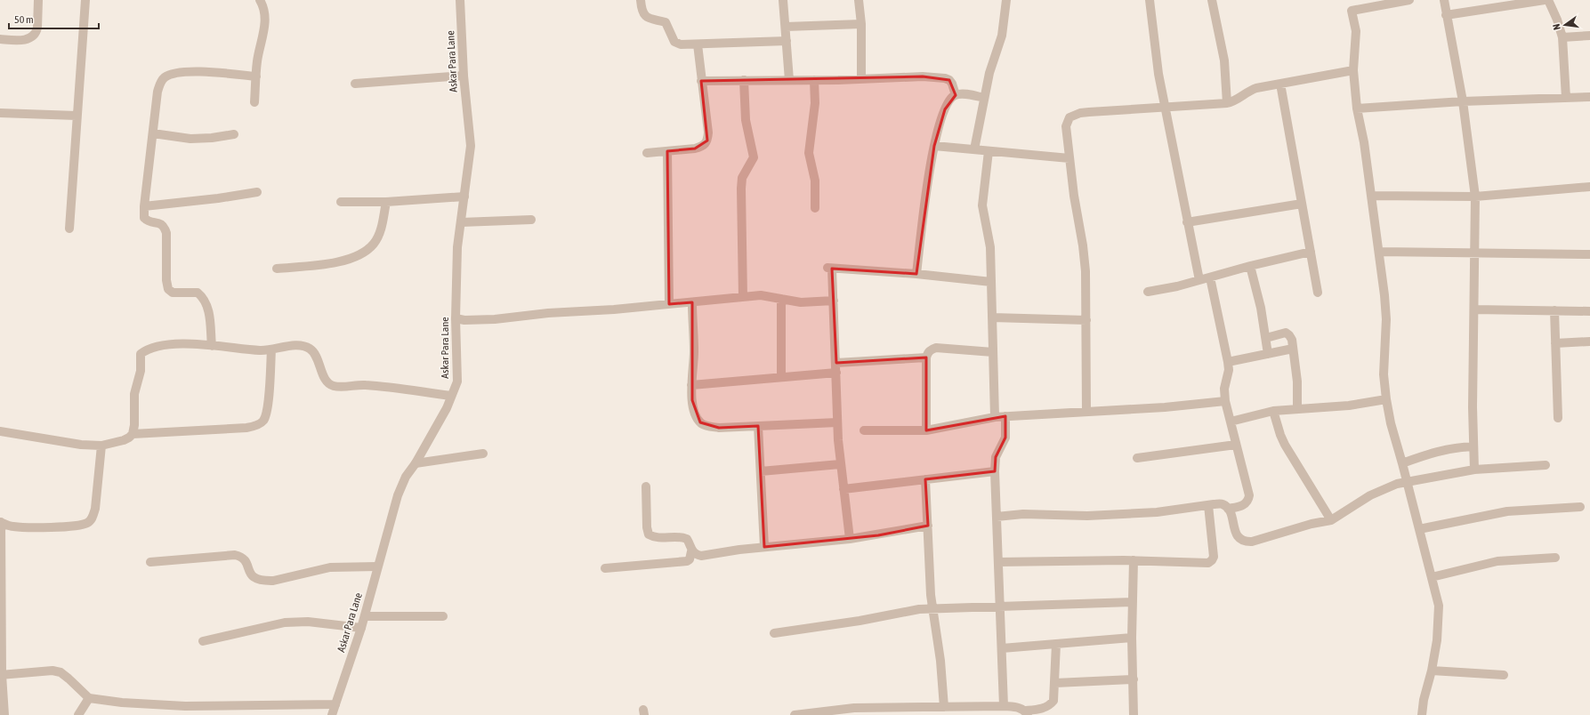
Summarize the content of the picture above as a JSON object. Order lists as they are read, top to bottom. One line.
{"streets":{"street":["Askar Para Lane"]},"scale_bar":"50 m","north":"left"}
